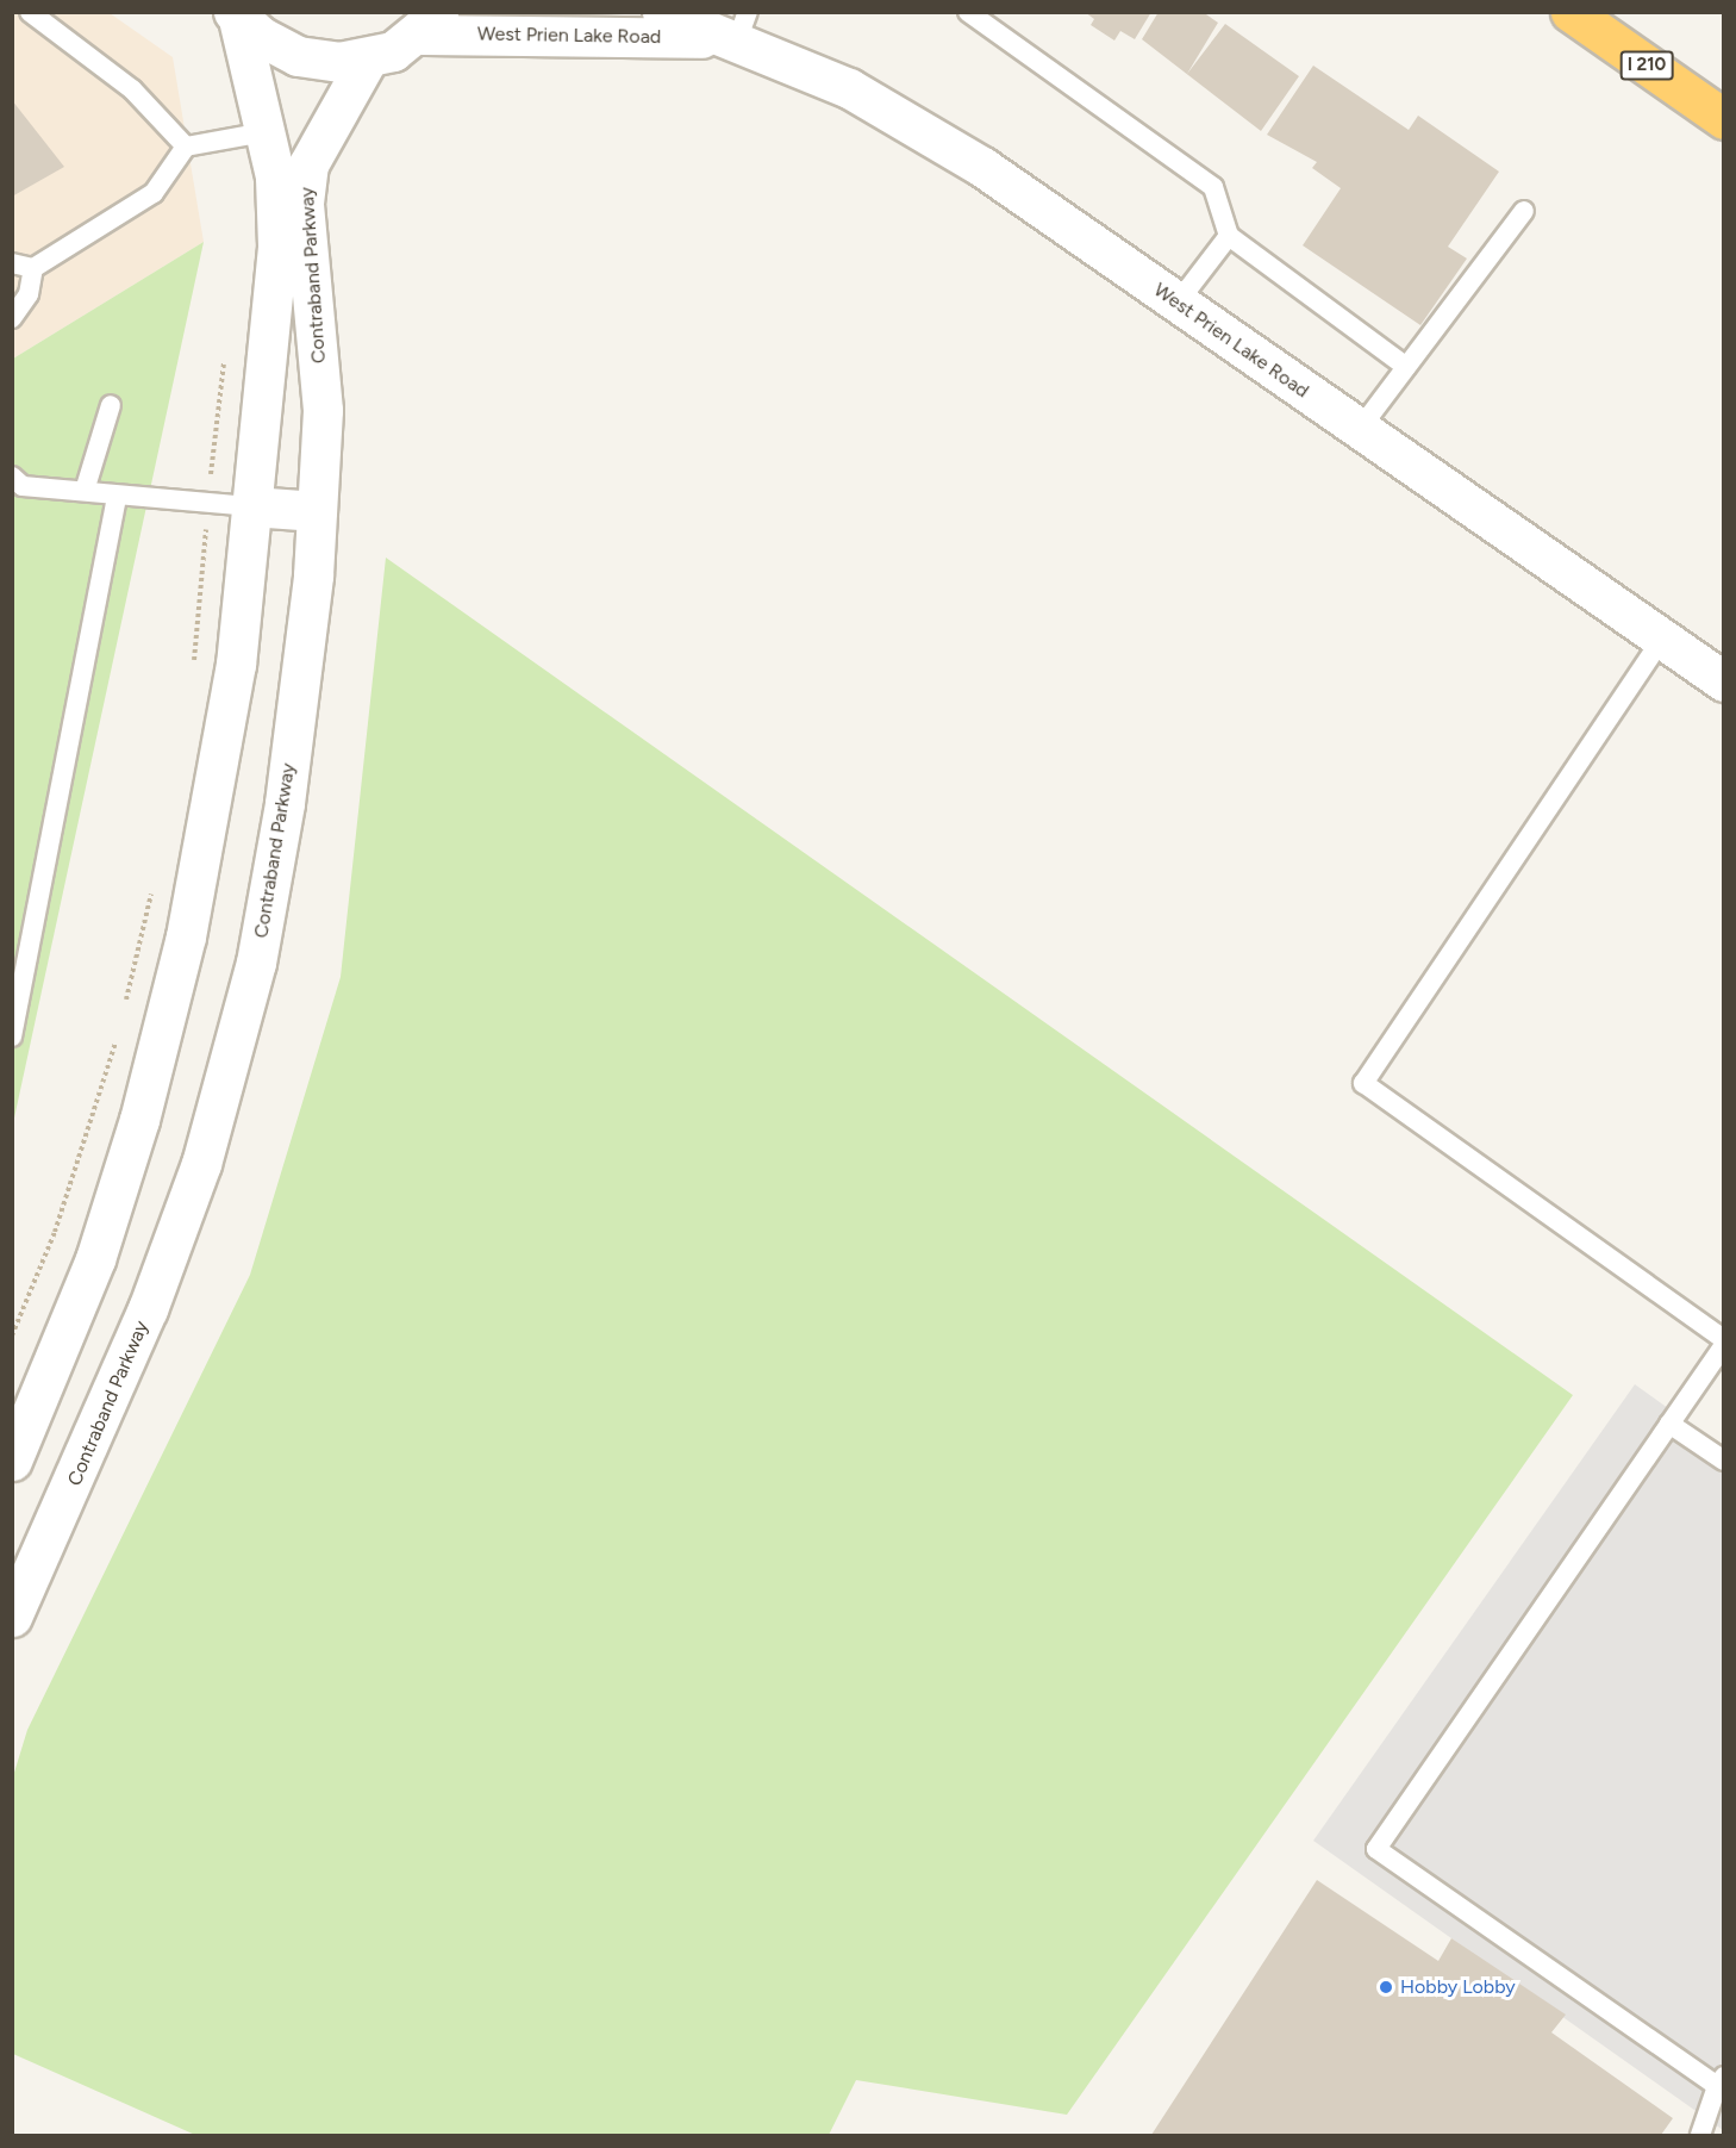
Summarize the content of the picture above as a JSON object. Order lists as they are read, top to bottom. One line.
{"streets":{"highway":["I 210"],"street":["West Prien Lake Road","Contraband Parkway"]},"crossings":[["West Prien Lake Road","Contraband Parkway"]],"places":["Hobby Lobby"]}
